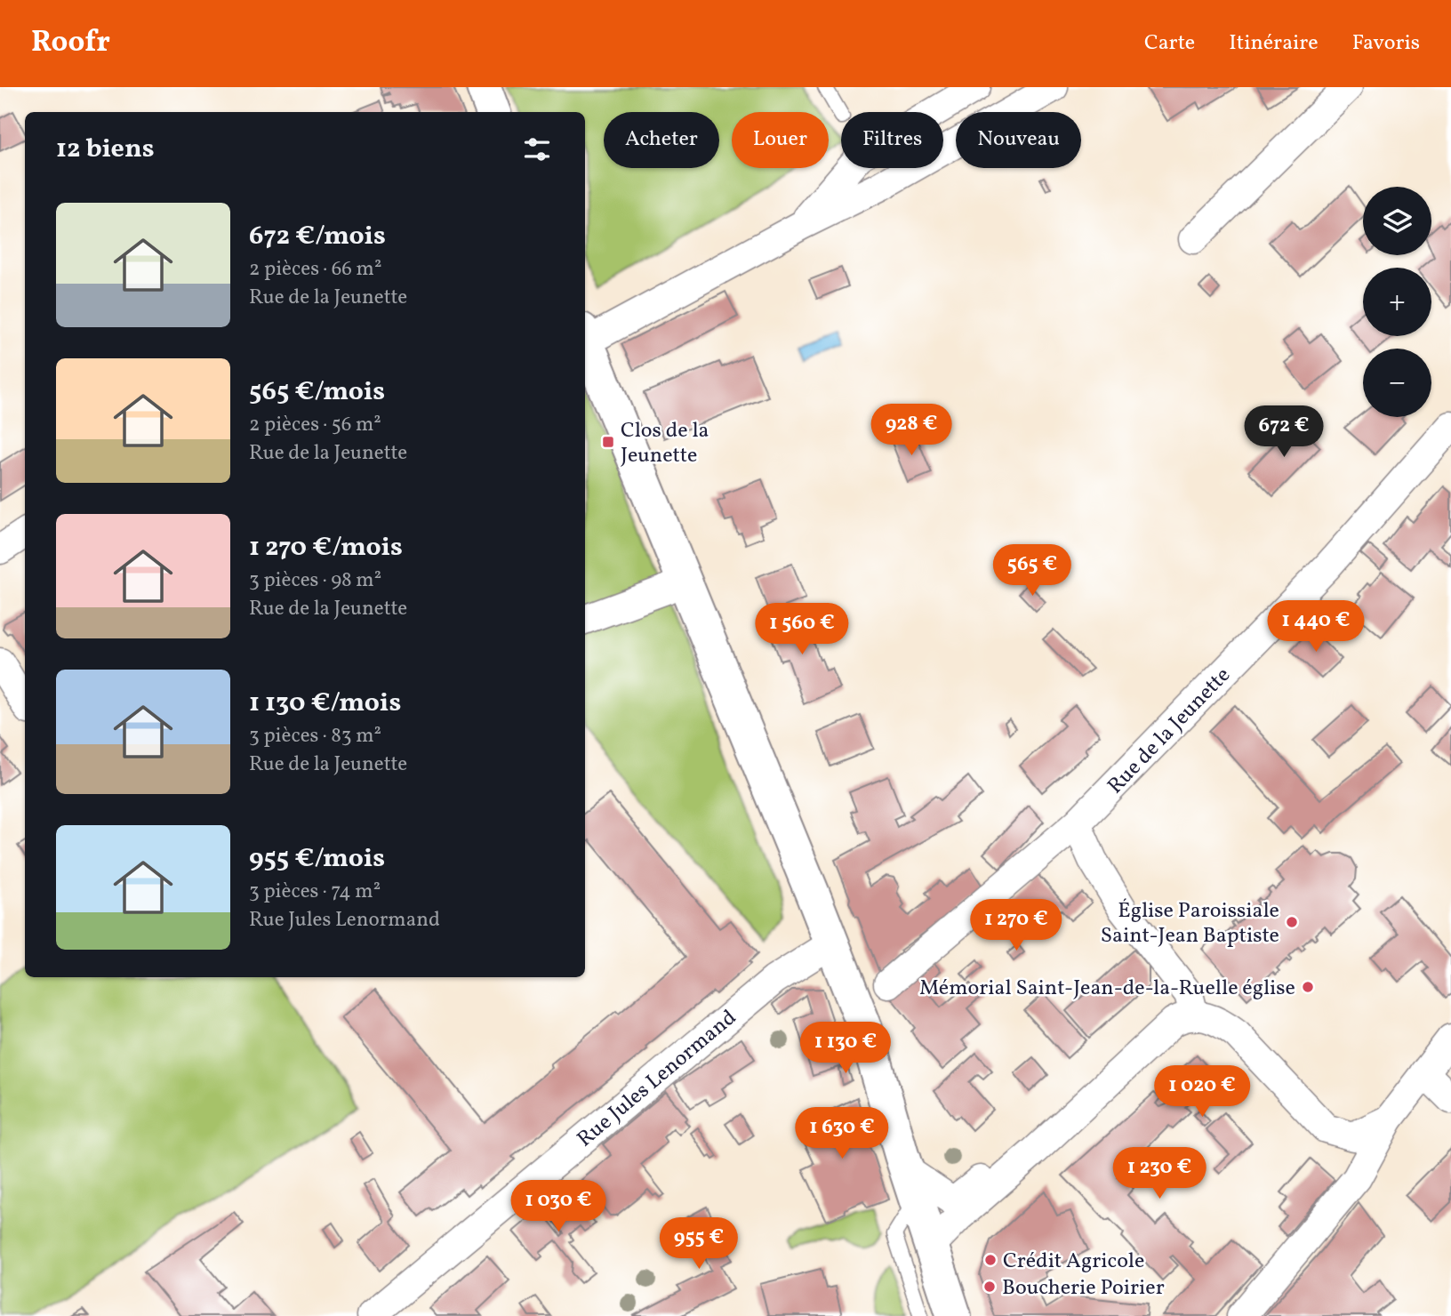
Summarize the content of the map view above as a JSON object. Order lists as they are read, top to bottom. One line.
{"streets":{"street":["Rue de la Jeunette","Rue Jules Lenormand"]},"places":{"transit":["Clos de la Jeunette"],"other":["Église Paroissiale Saint-Jean Baptiste","Mémorial Saint-Jean-de-la-Ruelle église","Crédit Agricole","Boucherie Poirier"]},"page":{"header":"Roofr","nav":["Carte","Itinéraire","Favoris"],"chip":["Acheter","Louer","Filtres","Nouveau"],"heading":"12 biens","map_buttons":["+","−"],"list":[{"name":"672 €/mois","note":"2 pièces · 66 m² · Rue de la Jeunette"},{"name":"565 €/mois","note":"2 pièces · 56 m² · Rue de la Jeunette"},{"name":"1 270 €/mois","note":"3 pièces · 98 m² · Rue de la Jeunette"},{"name":"1 130 €/mois","note":"3 pièces · 83 m² · Rue de la Jeunette"},{"name":"955 €/mois","note":"3 pièces · 74 m² · Rue Jules Lenormand"}],"price":["928 €","672 €","565 €","1 440 €","1 560 €","1 270 €","1 130 €","1 020 €","1 630 €","1 230 €","1 030 €","955 €"]}}
